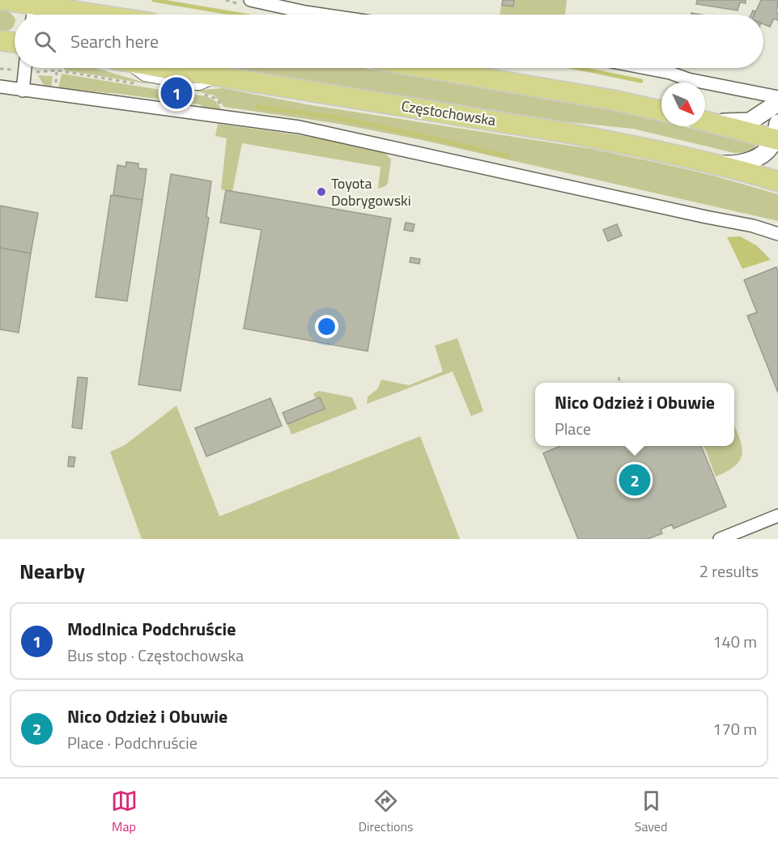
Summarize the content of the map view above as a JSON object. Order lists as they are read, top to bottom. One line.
{"streets":{"main road":["Częstochowska"]},"places":["Toyota Dobrygowski"],"north":"bottom right","page":{"search":"Search here","pins":["1","2"],"popup":["Nico Odzież i Obuwie","Place"],"heading":["Nearby","2 results"],"list":[{"mark":"1","name":"Modlnica Podchruście","note":"Bus stop · Częstochowska","value":"140 m"},{"mark":"2","name":"Nico Odzież i Obuwie","note":"Place · Podchruście","value":"170 m"}],"nav":["Map","Directions","Saved"]}}
